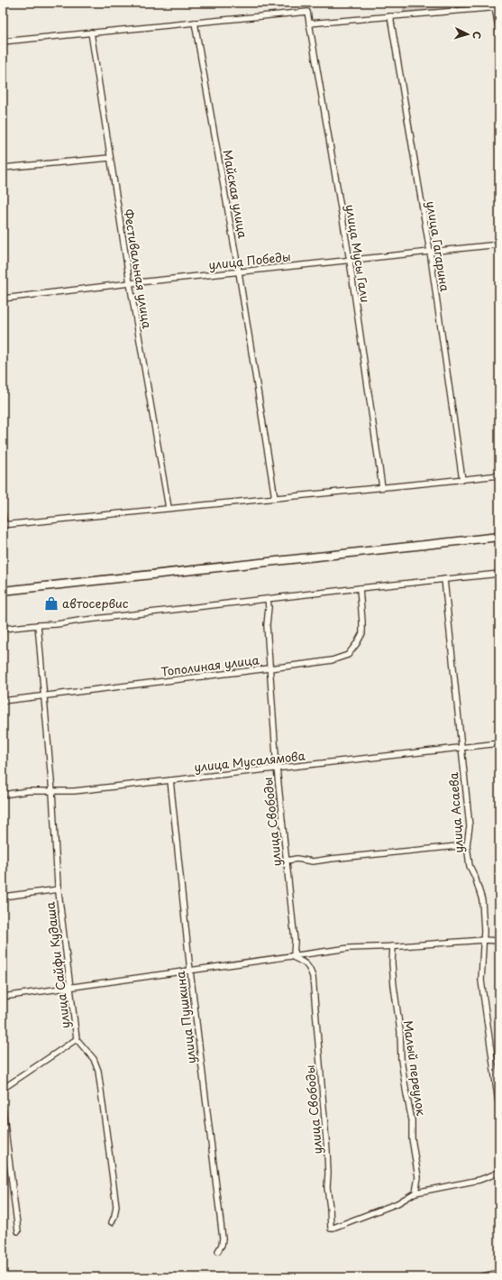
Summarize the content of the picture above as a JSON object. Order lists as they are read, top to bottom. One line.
{"streets":{"street":["Майская улица","улица Гагарина","улица Мусы Гали","улица Победы","Фестивальная улица","Тополиная улица","улица Мусалямова","улица Асаева","улица Свободы","улица Сайфи Кудаша","улица Пушкина","Малый переулок"]},"crossings":[["Майская улица","улица Победы"],["улица Гагарина","улица Победы"],["улица Мусы Гали","улица Победы"],["улица Победы","Фестивальная улица"],["Тополиная улица","улица Свободы"],["Тополиная улица","улица Сайфи Кудаша"],["улица Мусалямова","улица Асаева"],["улица Мусалямова","улица Свободы"],["улица Мусалямова","улица Сайфи Кудаша"],["улица Мусалямова","улица Пушкина"],["улица Свободы","Малый переулок"]],"places":{"shop":["автосервис"]},"north":"right"}
